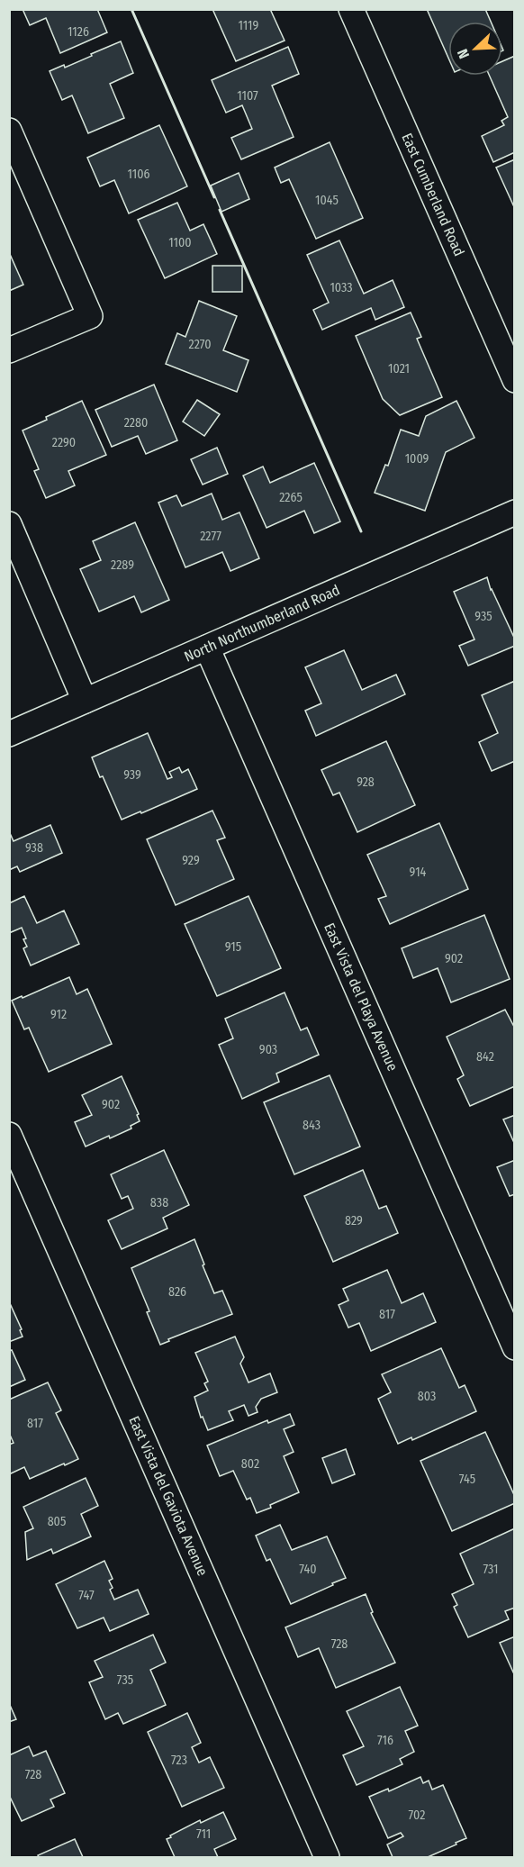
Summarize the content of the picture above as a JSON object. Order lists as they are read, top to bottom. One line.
{"streets":{"street":["East Cumberland Road","North Northumberland Road","East Vista del Playa Avenue","East Vista del Gaviota Avenue"]},"crossings":[["North Northumberland Road","East Vista del Playa Avenue"]],"house_numbers":["1119","1126","1107","1106","1045","1100","1033","2270","1021","2280","2290","1009","2265","2277","2289","935","939","928","938","929","914","915","902","912","903","842","902","843","838","829","826","817","803","817","802","745","805","740","731","747","728","735","716","723","728","702","711"],"north":"bottom left"}
